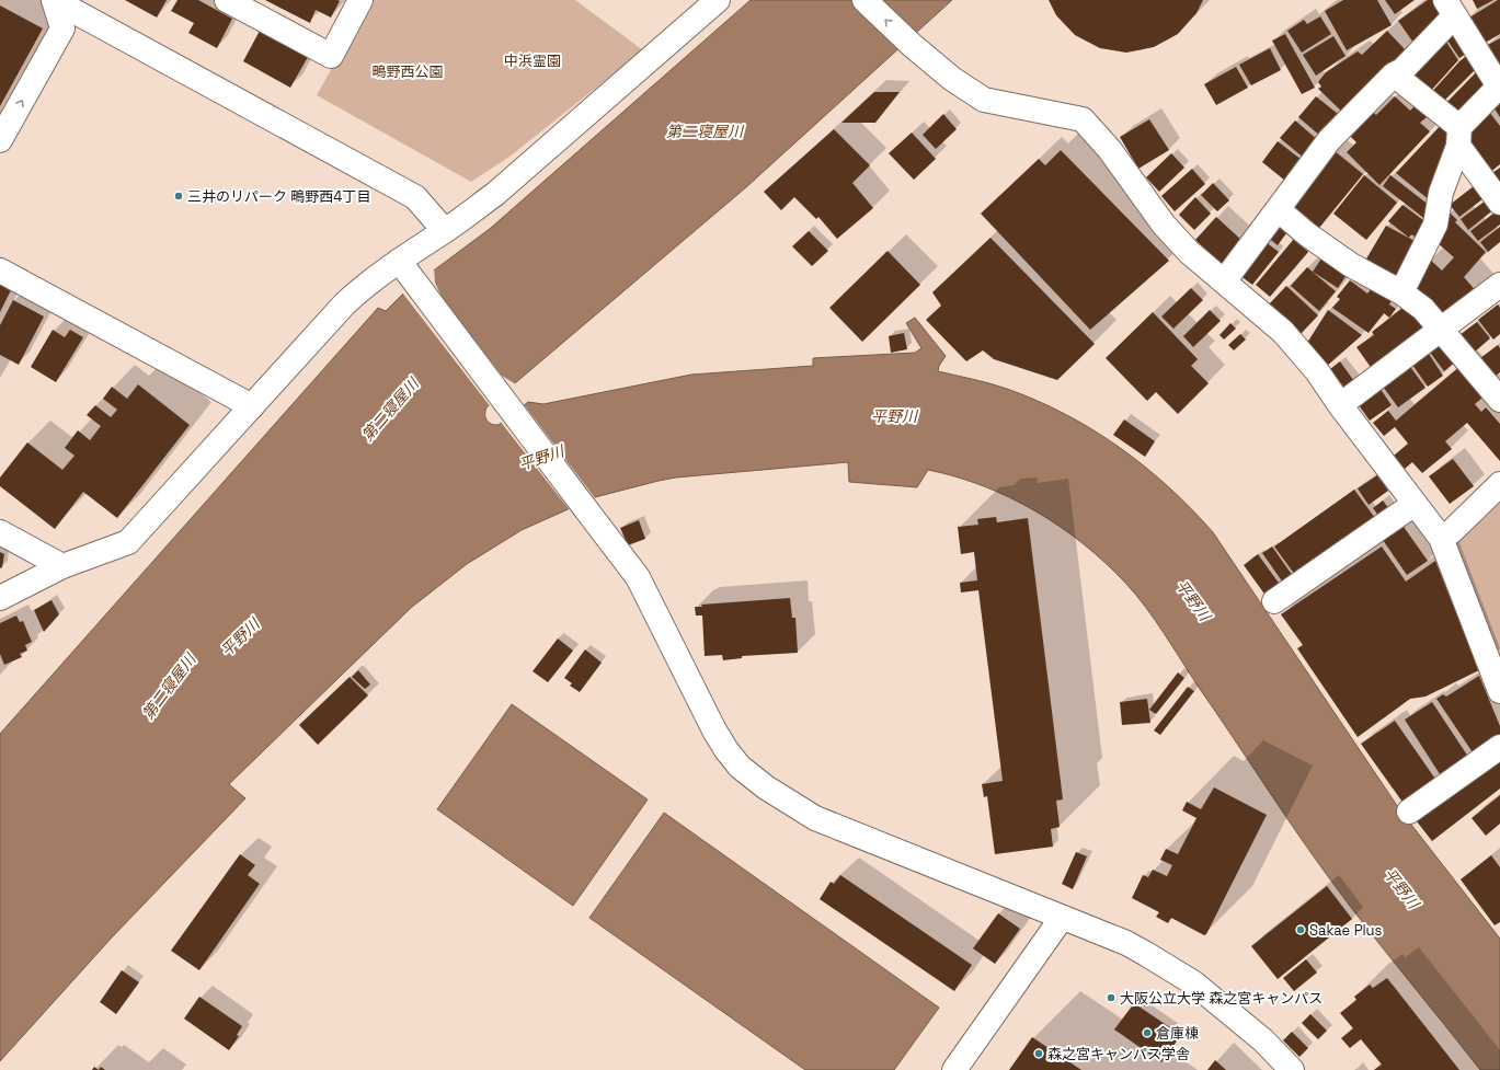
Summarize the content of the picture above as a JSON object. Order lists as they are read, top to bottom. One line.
{"water":["第二寝屋川","平野川"],"parks":["中浜霊園","鴫野西公園"],"places":["三井のリパーク 鴫野西4丁目","Sakae Plus","大阪公立大学 森之宮キャンパス","倉庫棟","森之宮キャンパス学舎"]}
